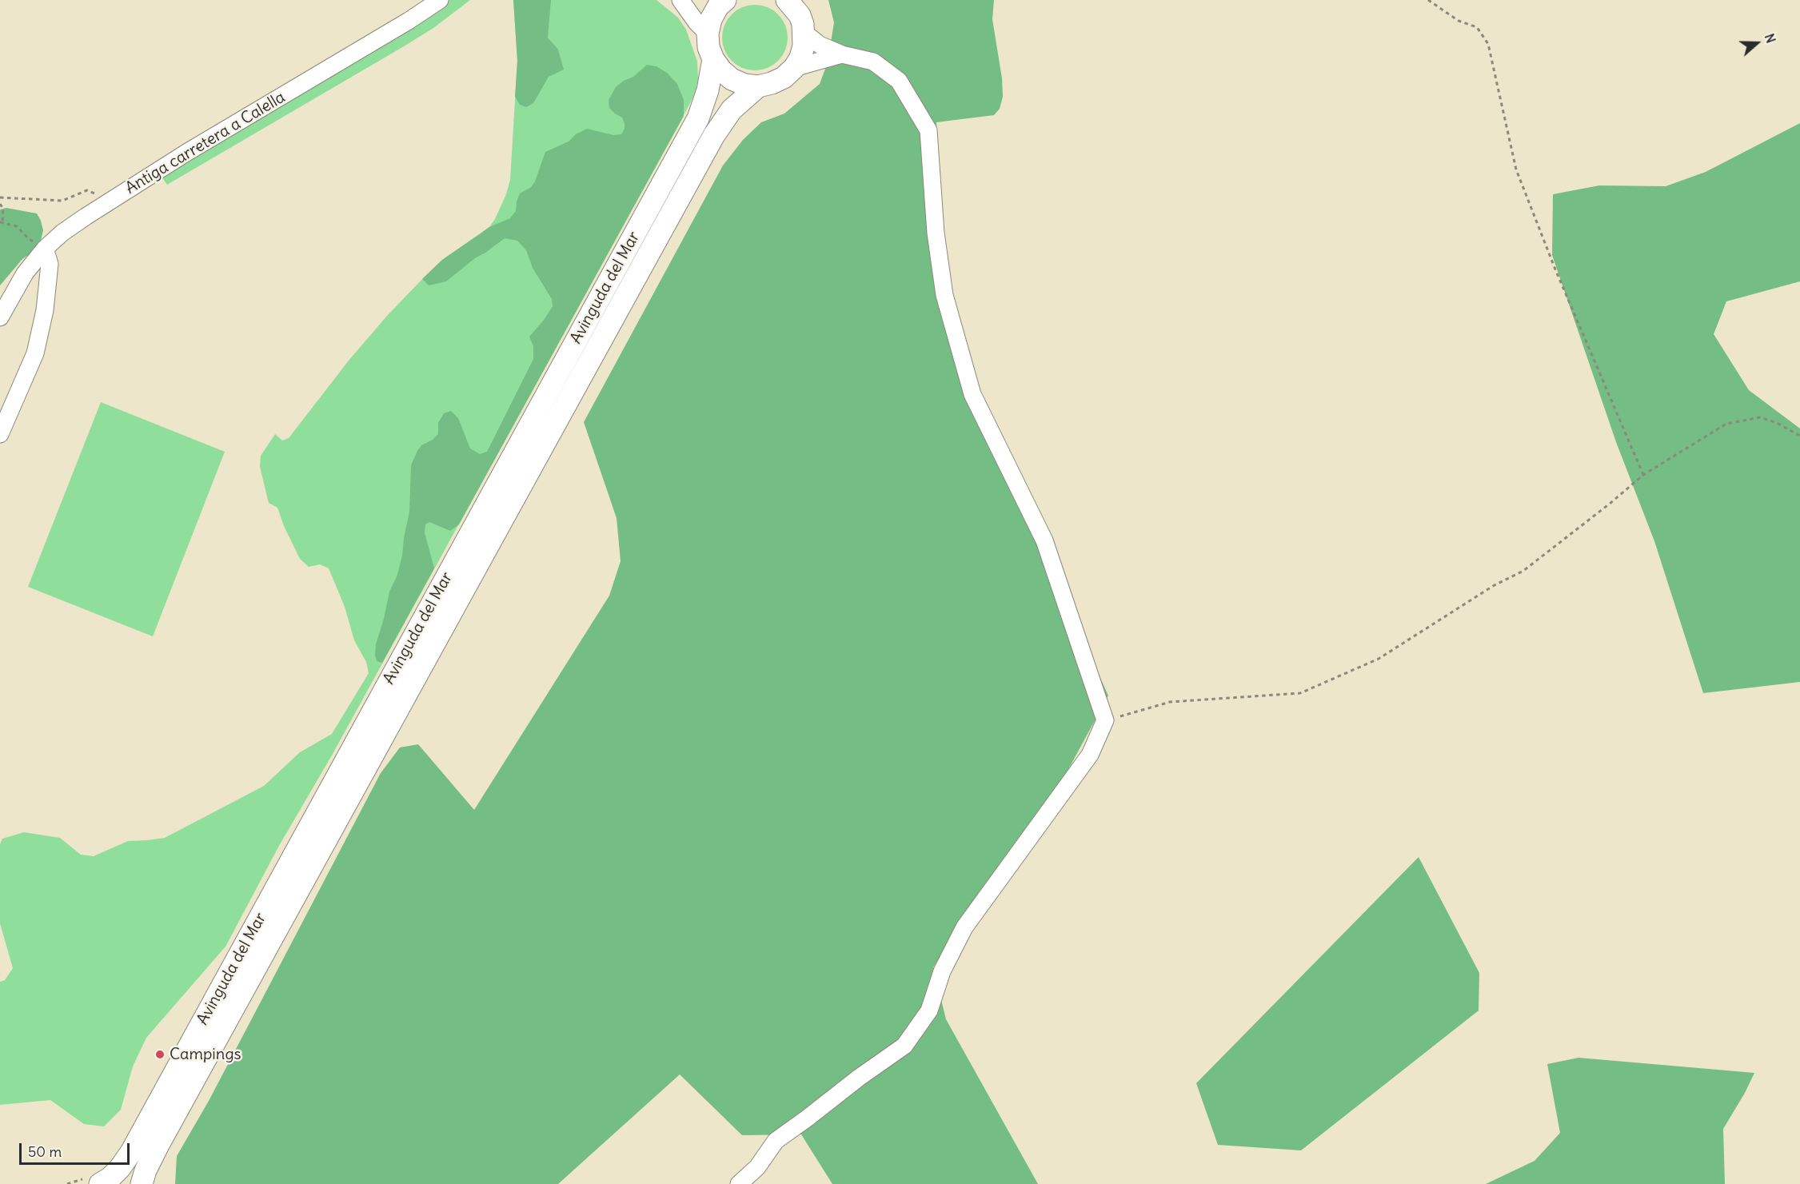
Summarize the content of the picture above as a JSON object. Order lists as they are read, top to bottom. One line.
{"streets":{"main road":["Avinguda del Mar"],"street":["Antiga carretera a Calella"]},"places":["Campings"],"scale_bar":"50 m","north":"right"}
